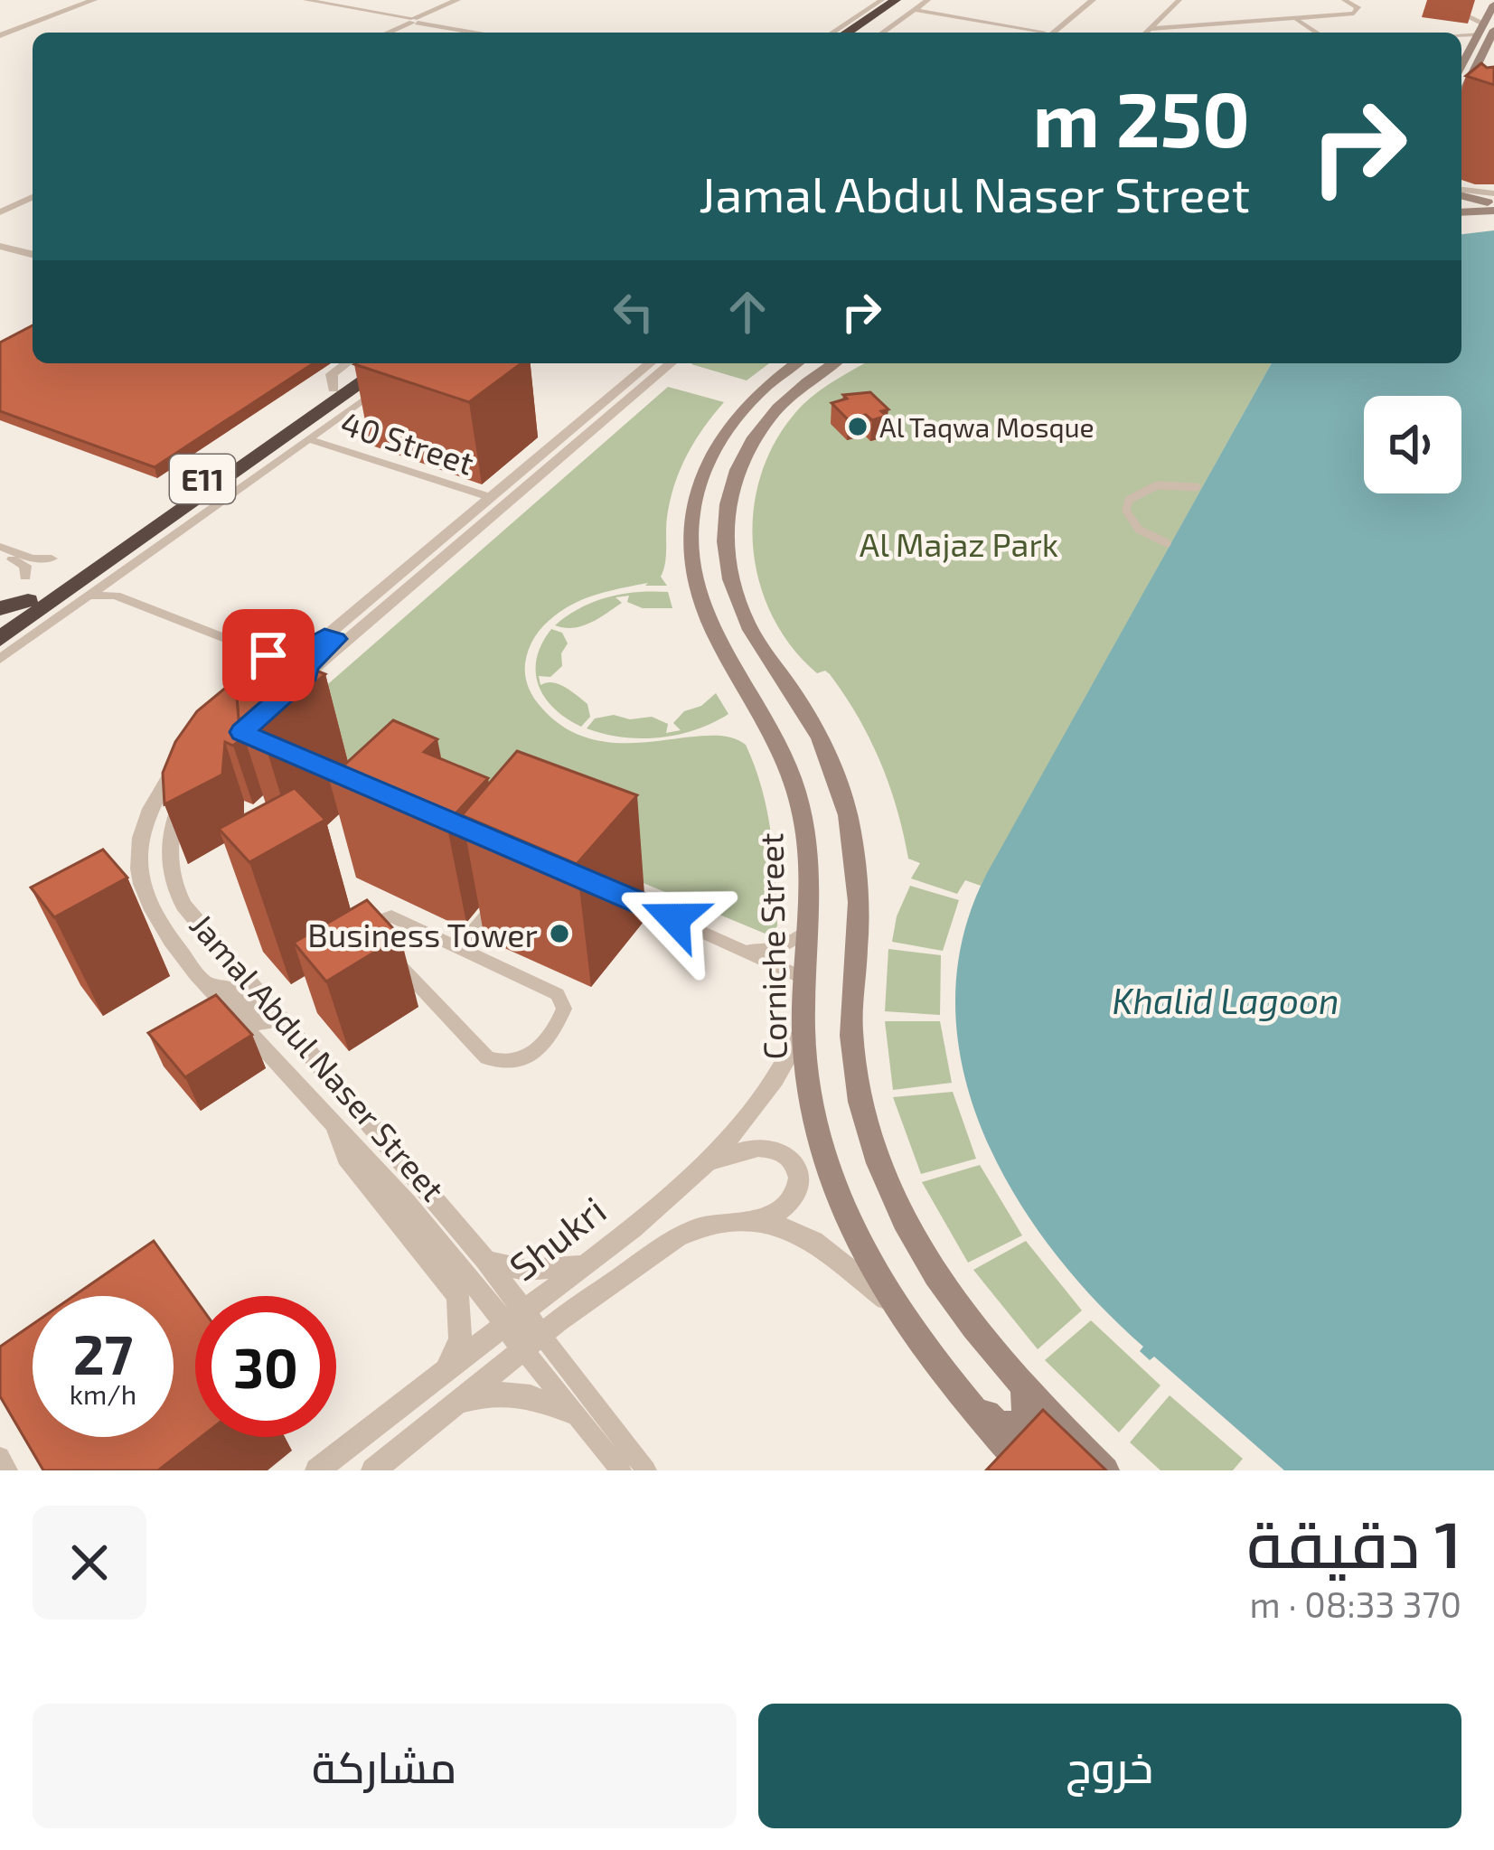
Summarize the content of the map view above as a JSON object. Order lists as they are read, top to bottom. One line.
{"streets":{"highway":["E11"],"main road":["Corniche Street"],"street":["40 Street","Jamal Abdul Naser Street","Shukri"]},"crossings":[["Corniche Street","Shukri"],["Jamal Abdul Naser Street","Shukri"]],"water":["Khalid Lagoon"],"parks":["Al Majaz Park"],"places":["Al Taqwa Mosque","Business Tower"],"page":{"turn":["250 m","Jamal Abdul Naser Street"],"speed":"27 km/h","limit":"30","heading":["1 دقيقة","370 m · 08:33"],"buttons":["خروج","مشاركة"]}}
